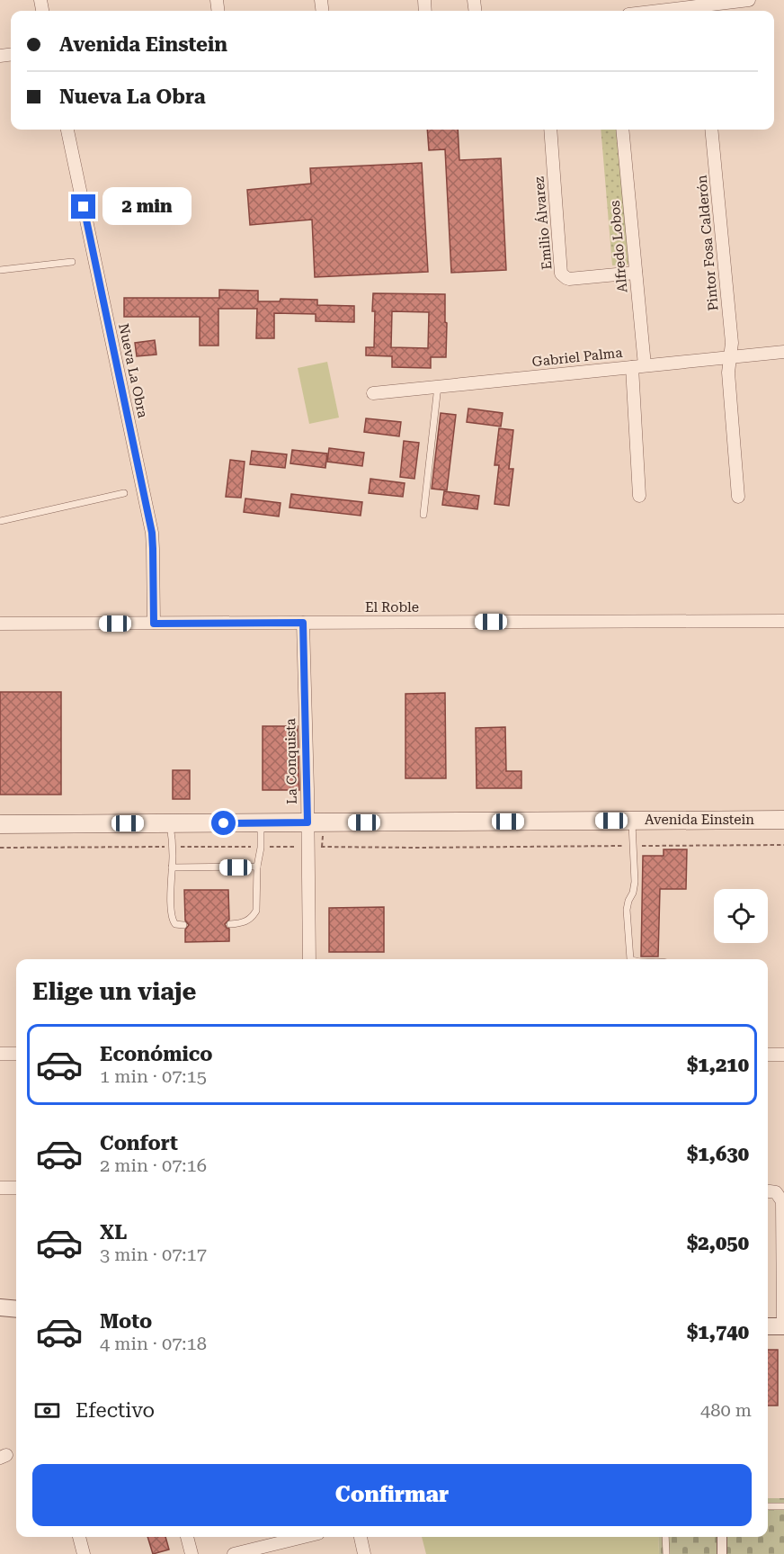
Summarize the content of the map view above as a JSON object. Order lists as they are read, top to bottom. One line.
{"streets":{"main road":["Avenida Einstein"],"street":["Emilio Álvarez","Pintor Fosa Calderón","Alfredo Lobos","Gabriel Palma","Nueva La Obra","El Roble","La Conquista"]},"crossings":[["Emilio Álvarez","Alfredo Lobos"],["Pintor Fosa Calderón","Gabriel Palma"],["Alfredo Lobos","Gabriel Palma"],["Nueva La Obra","El Roble"],["El Roble","La Conquista"],["La Conquista","Avenida Einstein"]],"page":{"banner":["Avenida Einstein","Nueva La Obra"],"bubble":"2 min","heading":"Elige un viaje","list":[{"name":"Económico","note":"1 min · 07:15","value":"$1,210"},{"name":"Confort","note":"2 min · 07:16","value":"$1,630"},{"name":"XL","note":"3 min · 07:17","value":"$2,050"},{"name":"Moto","note":"4 min · 07:18","value":"$1,740"}],"pay":["Efectivo","480 m"],"buttons":"Confirmar"}}
